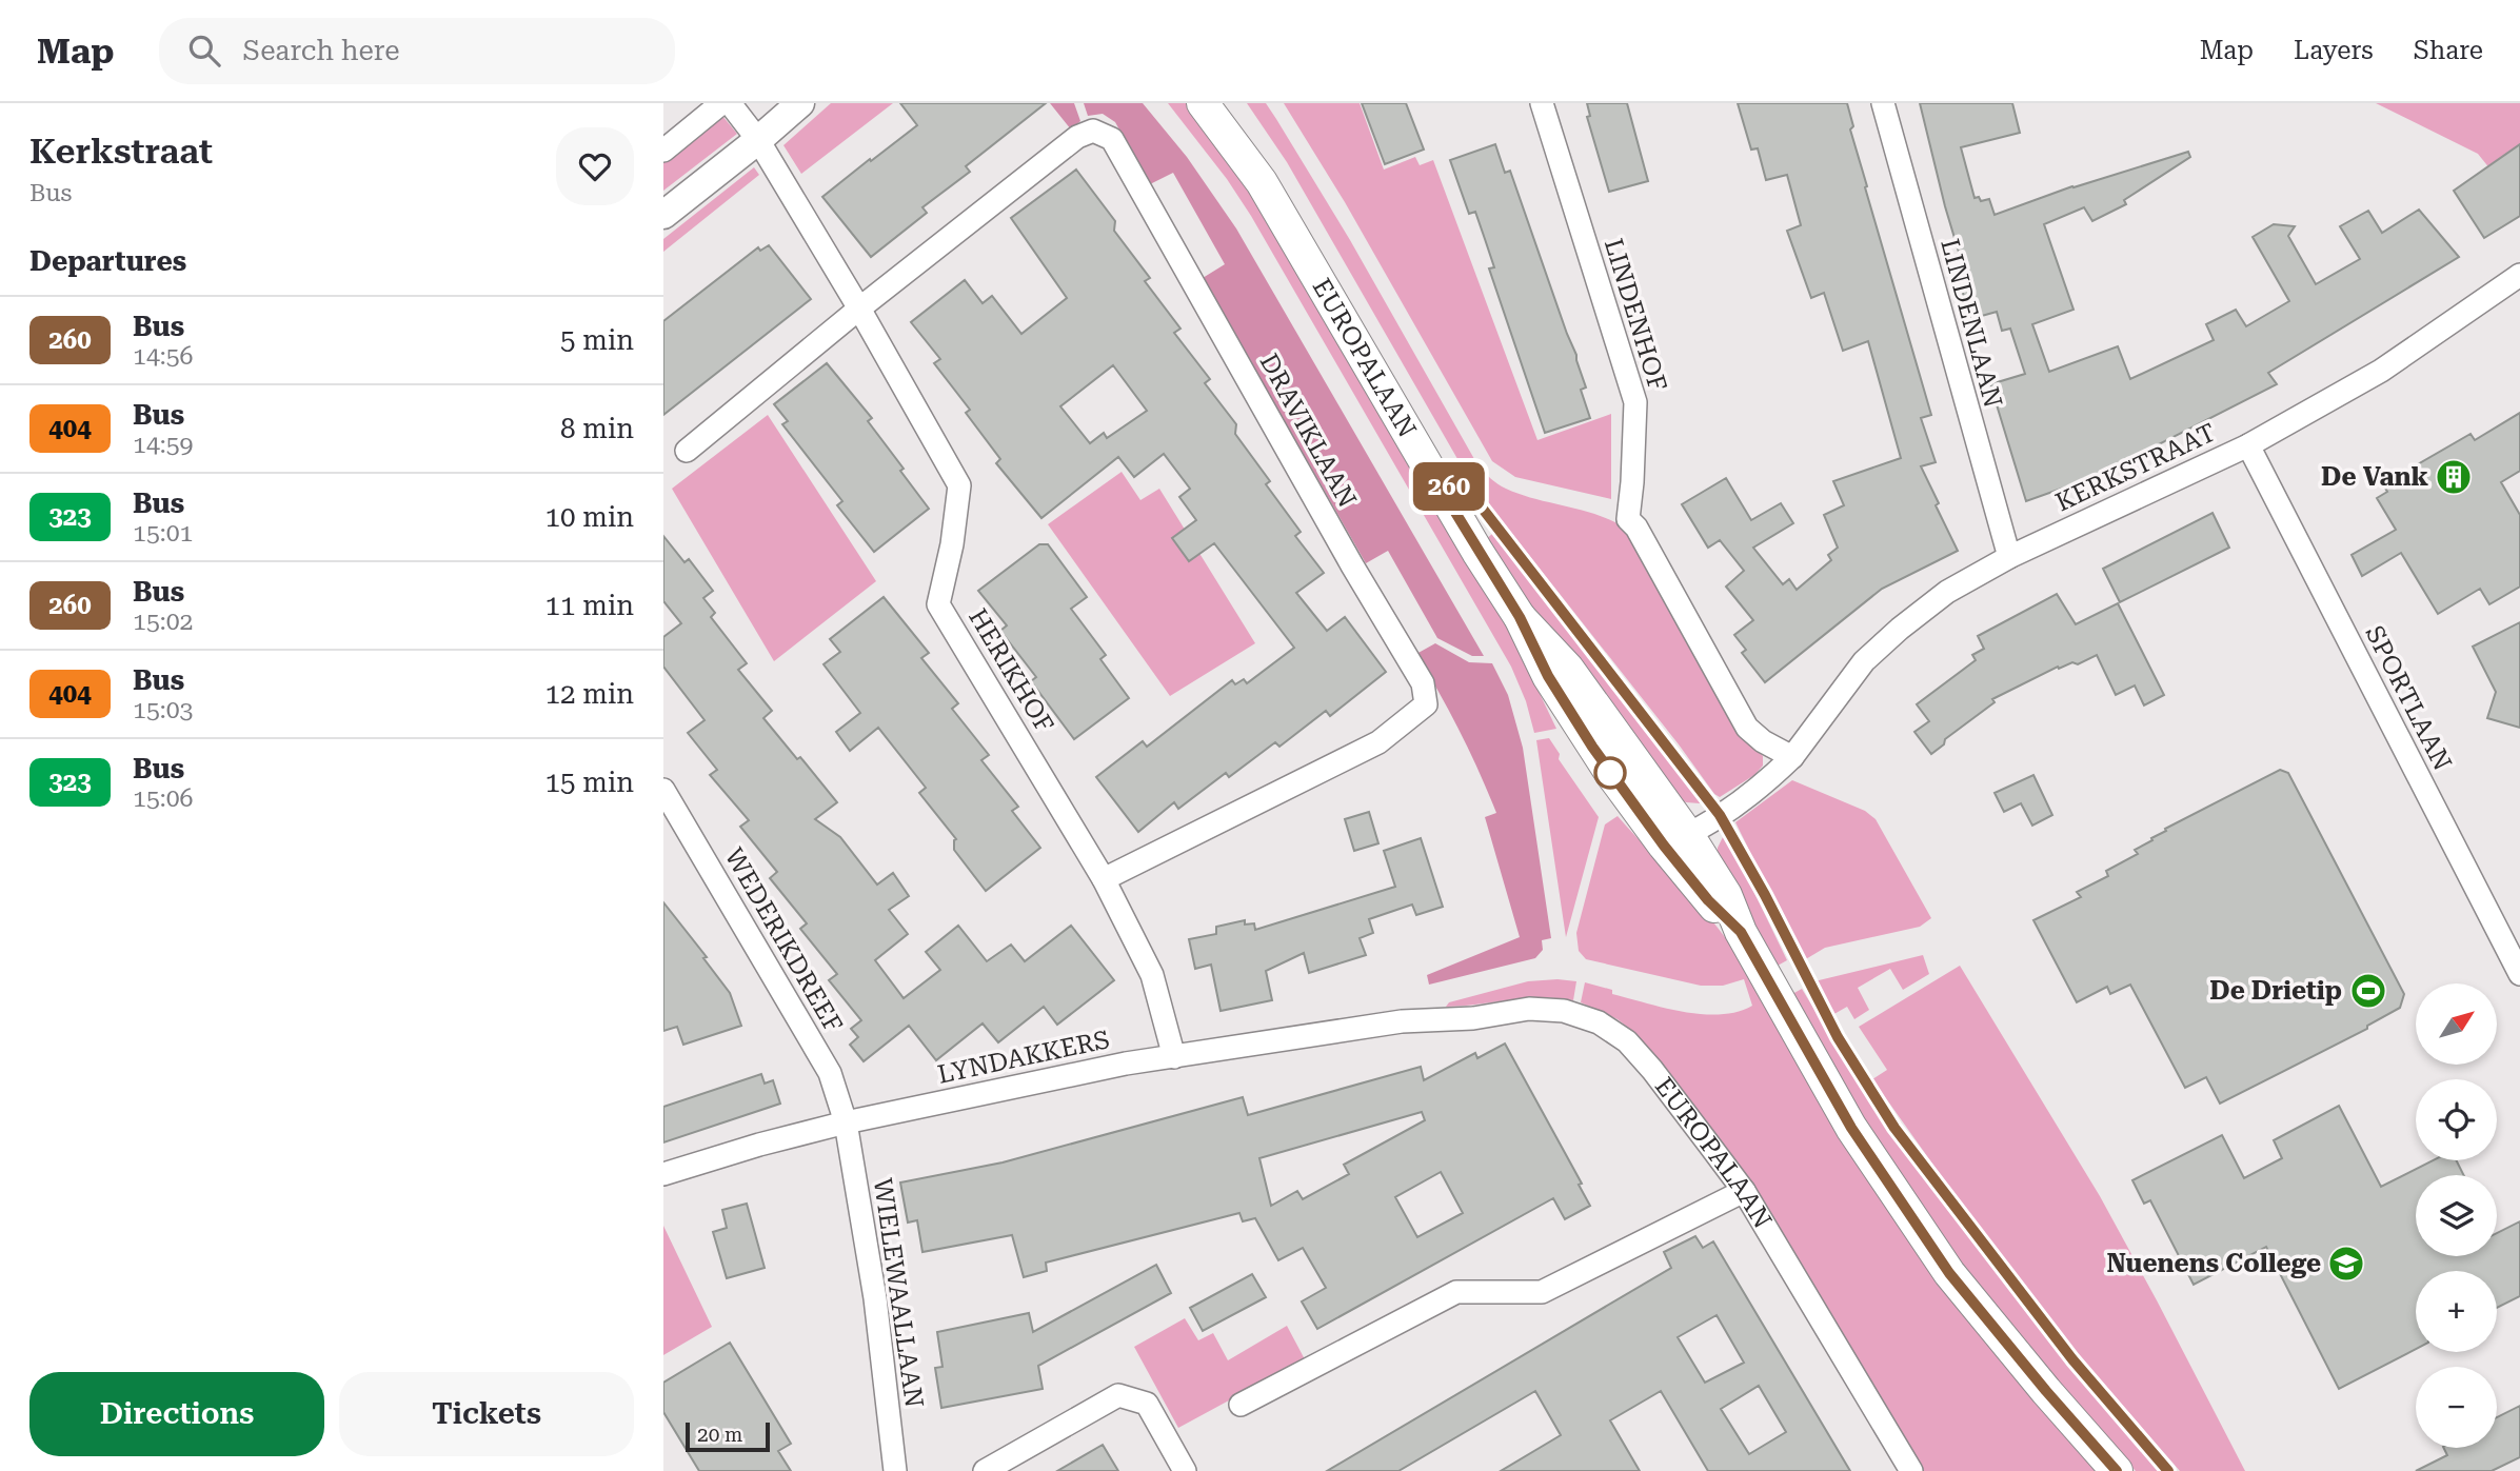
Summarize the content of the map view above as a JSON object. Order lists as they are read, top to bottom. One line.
{"streets":{"main road":["EUROPALAAN"],"street":["LINDENHOF","LINDENLAAN","DRAVIKLAAN","KERKSTRAAT","HERIKHOF","SPORTLAAN","WEDERIKDREEF","LYNDAKKERS","WIELEWAALLAAN"]},"crossings":[["LINDENHOF","KERKSTRAAT"],["LINDENLAAN","KERKSTRAAT"],["EUROPALAAN","KERKSTRAAT"],["EUROPALAAN","LYNDAKKERS"],["DRAVIKLAAN","HERIKHOF"],["KERKSTRAAT","SPORTLAAN"],["HERIKHOF","LYNDAKKERS"],["WEDERIKDREEF","LYNDAKKERS"],["WEDERIKDREEF","WIELEWAALLAAN"],["LYNDAKKERS","WIELEWAALLAAN"]],"places":{"building":["De Vank"],"sports":["De Drietip"],"school or university":["Nuenens College"]},"lines":["bus line 260"],"scale_bar":"20 m","north":"top right","page":{"header":"Map","search":"Search here","nav":["Map","Layers","Share"],"heading":[["Kerkstraat","Bus"],"Departures"],"on_map":"260","list":[{"mark":"260","name":"Bus","note":"14:56","value":"5 min"},{"mark":"404","name":"Bus","note":"14:59","value":"8 min"},{"mark":"323","name":"Bus","note":"15:01","value":"10 min"},{"mark":"260","name":"Bus","note":"15:02","value":"11 min"},{"mark":"404","name":"Bus","note":"15:03","value":"12 min"},{"mark":"323","name":"Bus","note":"15:06","value":"15 min"}],"map_buttons":["+","−"],"buttons":["Directions","Tickets"],"scale":"20 m"}}
